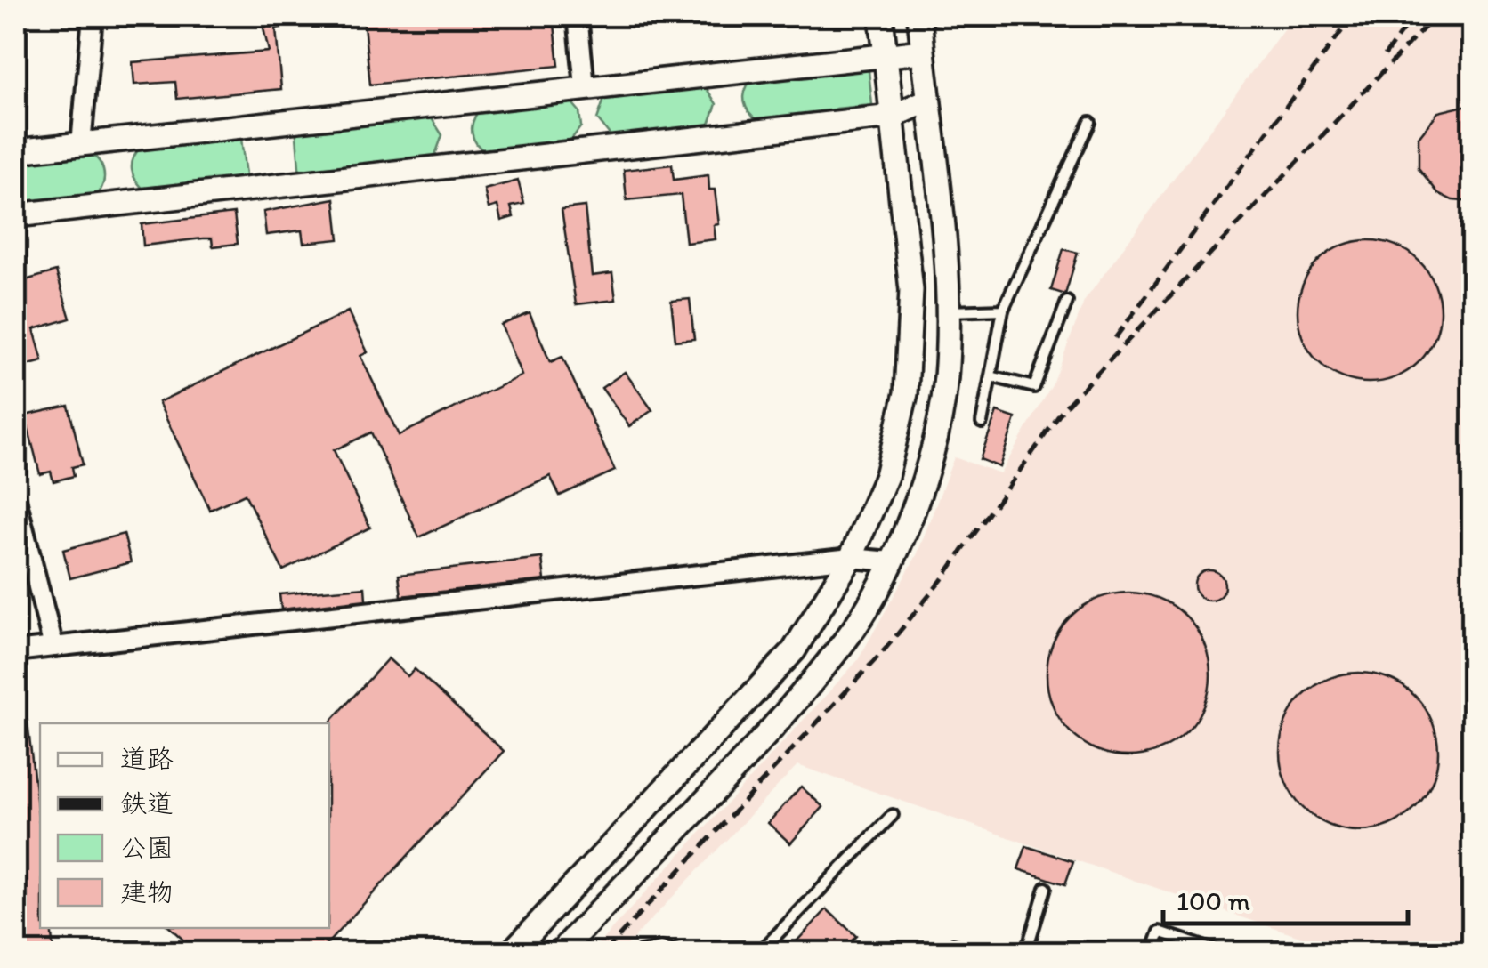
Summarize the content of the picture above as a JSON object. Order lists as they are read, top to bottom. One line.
{"legend":["道路","鉄道","公園","建物"],"scale_bar":"100 m"}
